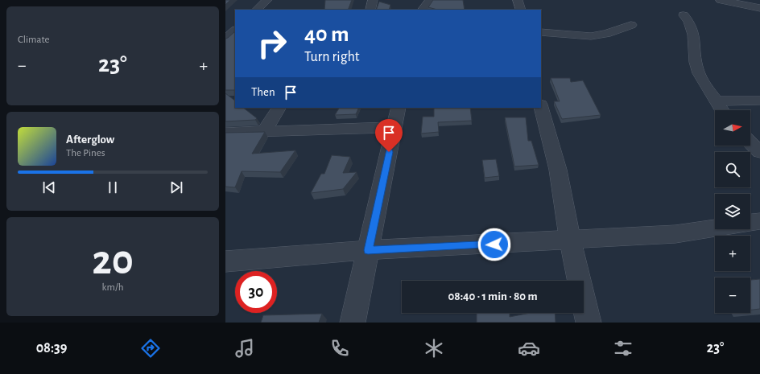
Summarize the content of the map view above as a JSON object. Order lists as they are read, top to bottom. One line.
{"north":"right","page":{"tile":["Climate",["20","km/h"]],"turn":["40 m","Turn right"],"heat":["−","23°","+"],"then":"Then","map_buttons":["+","−"],"song":["Afterglow","The Pines"],"limit":"30","trip":"08:40 · 1 min · 80 m","tabs":["08:39","23°"]}}
